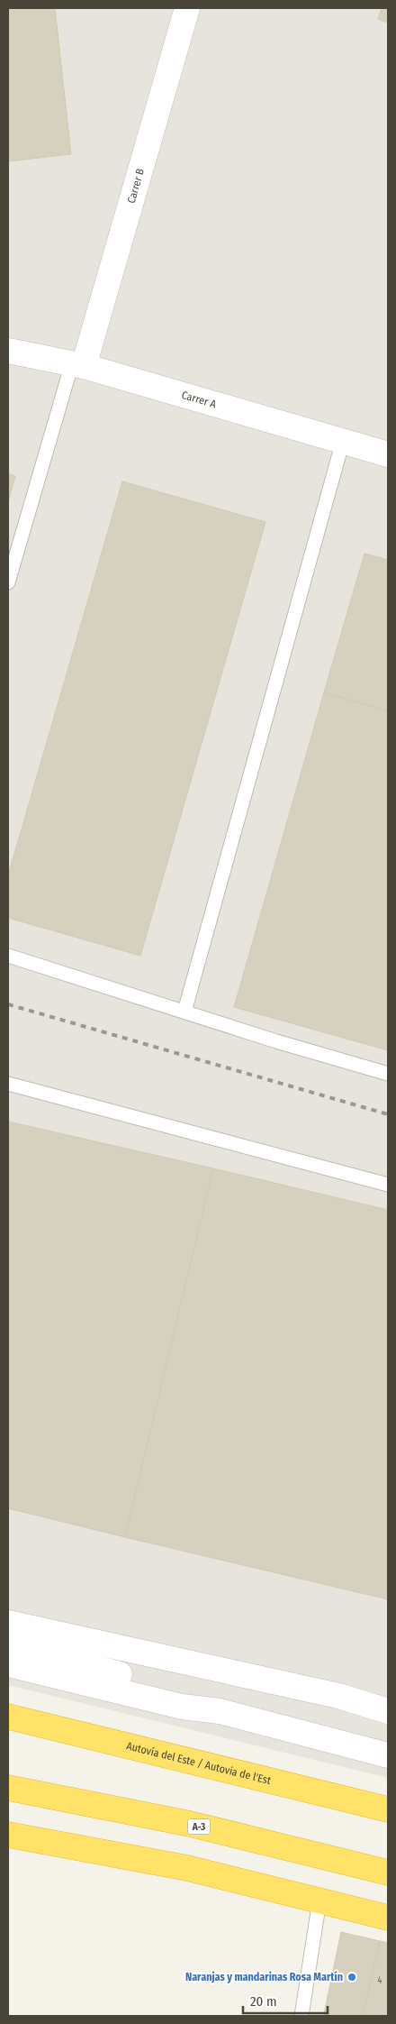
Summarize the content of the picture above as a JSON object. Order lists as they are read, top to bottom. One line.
{"streets":{"highway":["Autovía del Este / Autovia de l'Est","A-3"],"street":["Carrer B","Carrer A"]},"crossings":[["Carrer B","Carrer A"]],"places":["Naranjas y mandarinas Rosa Martín"],"house_numbers":["4"],"scale_bar":"20 m"}
